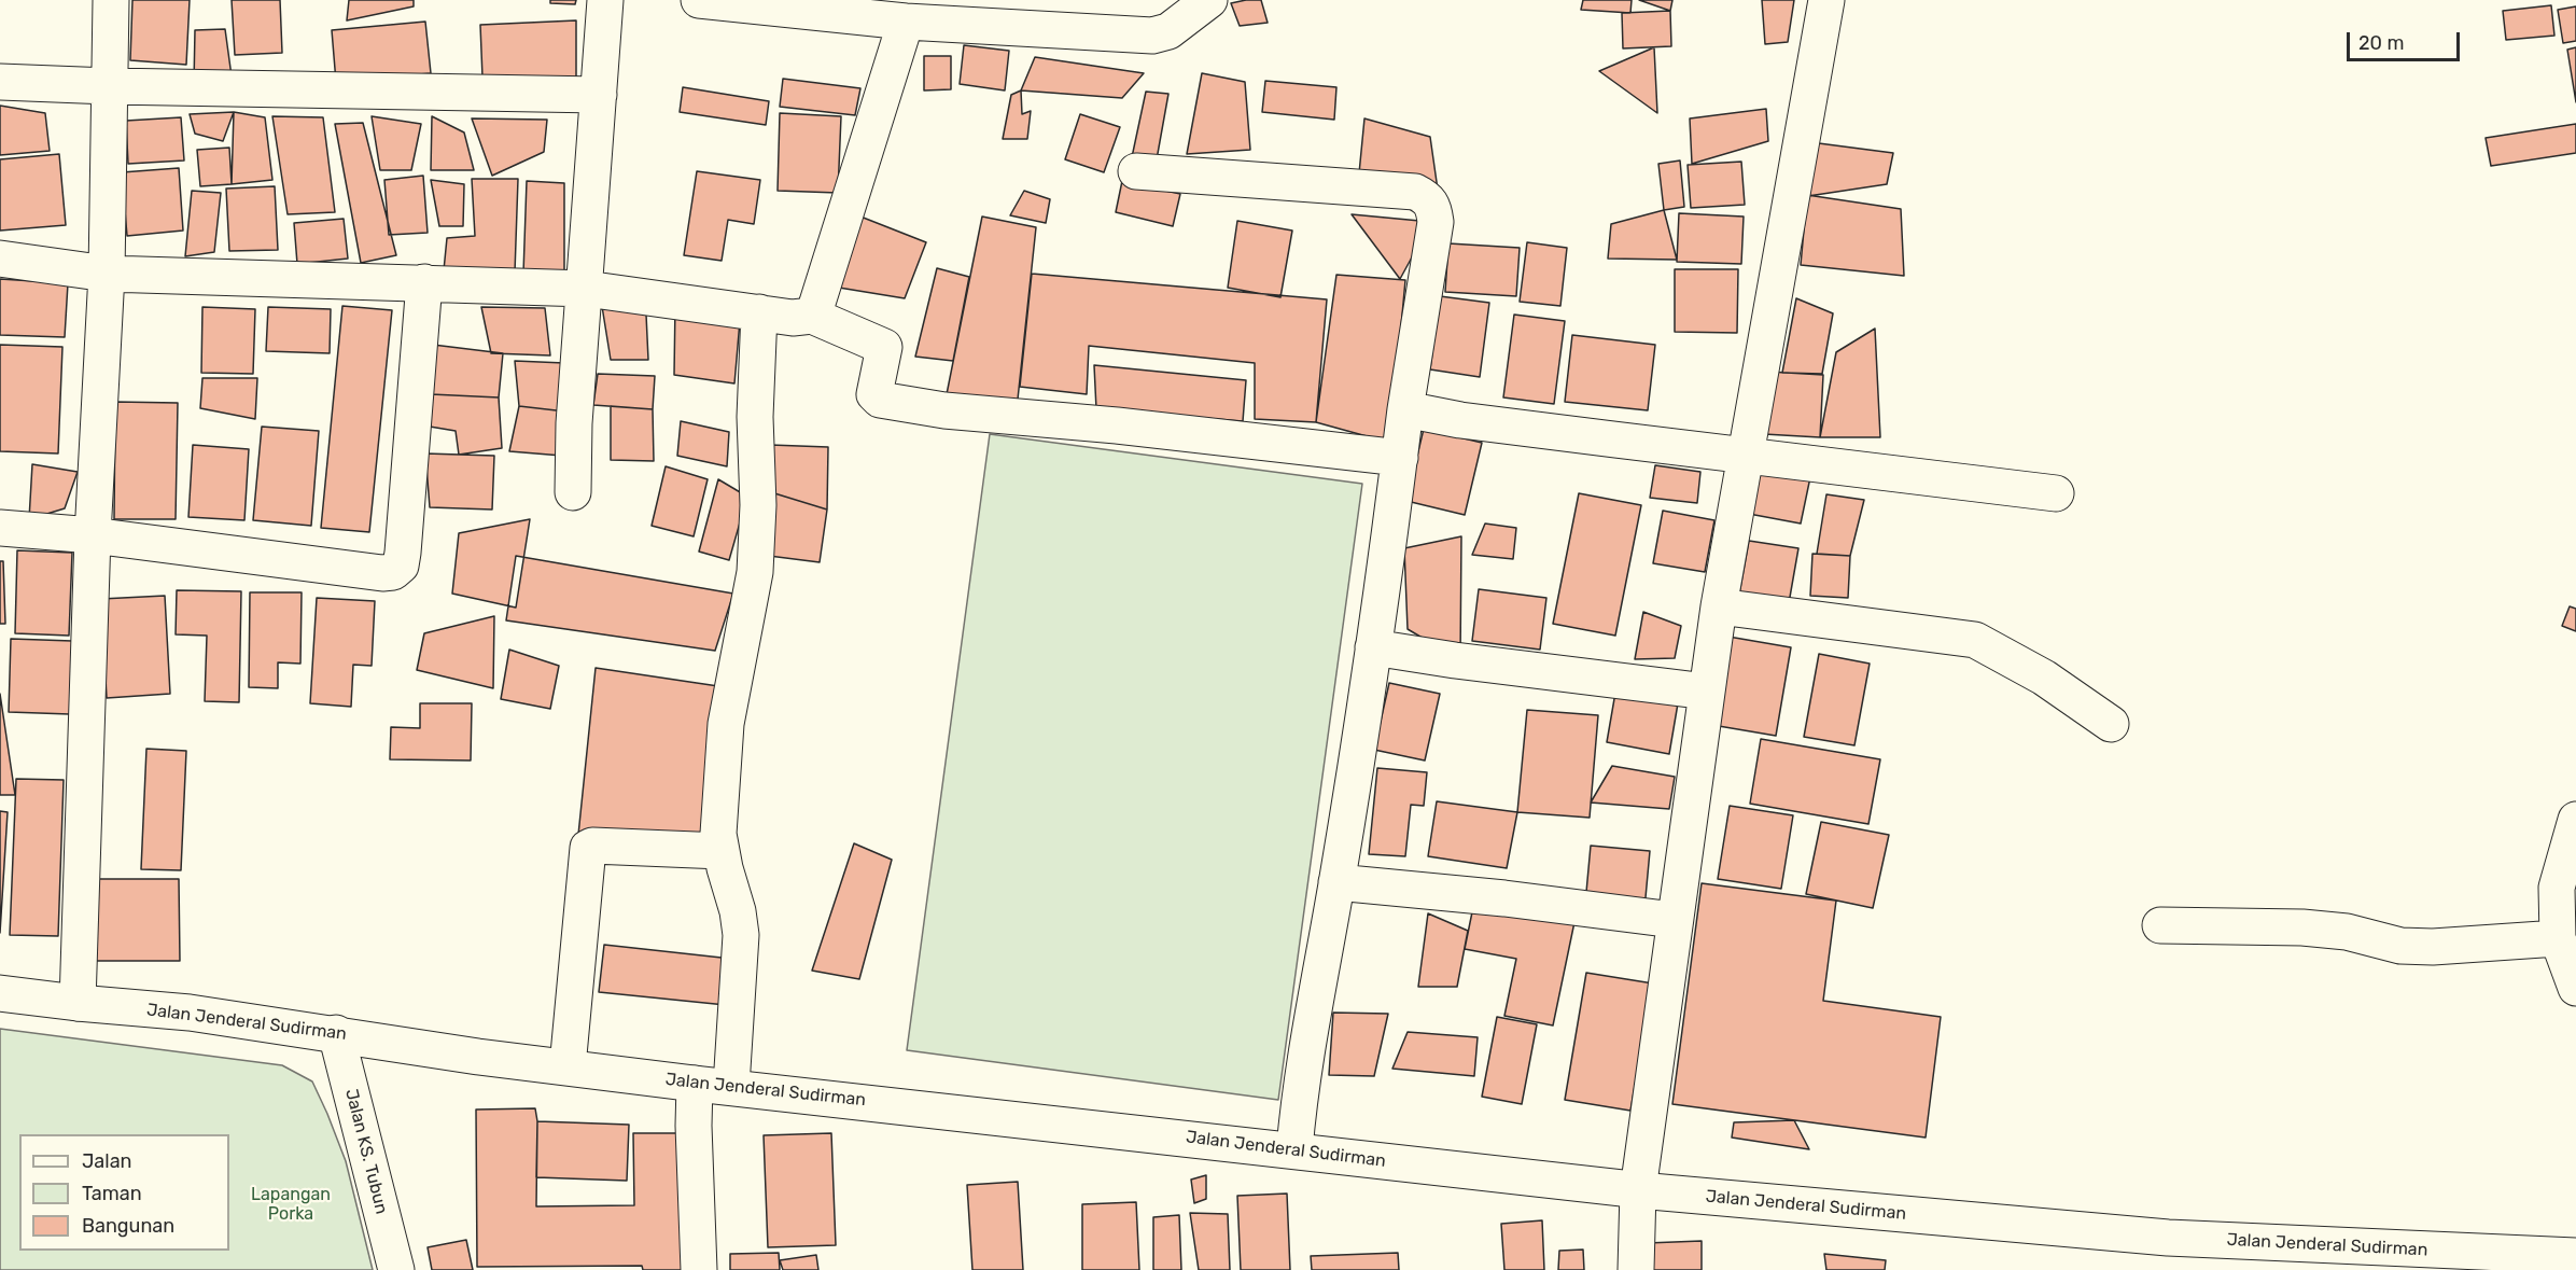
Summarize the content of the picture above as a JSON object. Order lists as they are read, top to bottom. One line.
{"streets":{"street":["Jalan Jenderal Sudirman","Jalan KS. Tubun"]},"crossings":[["Jalan Jenderal Sudirman","Jalan KS. Tubun"]],"parks":["Lapangan Porka"],"legend":["Jalan","Taman","Bangunan"],"scale_bar":"20 m"}
